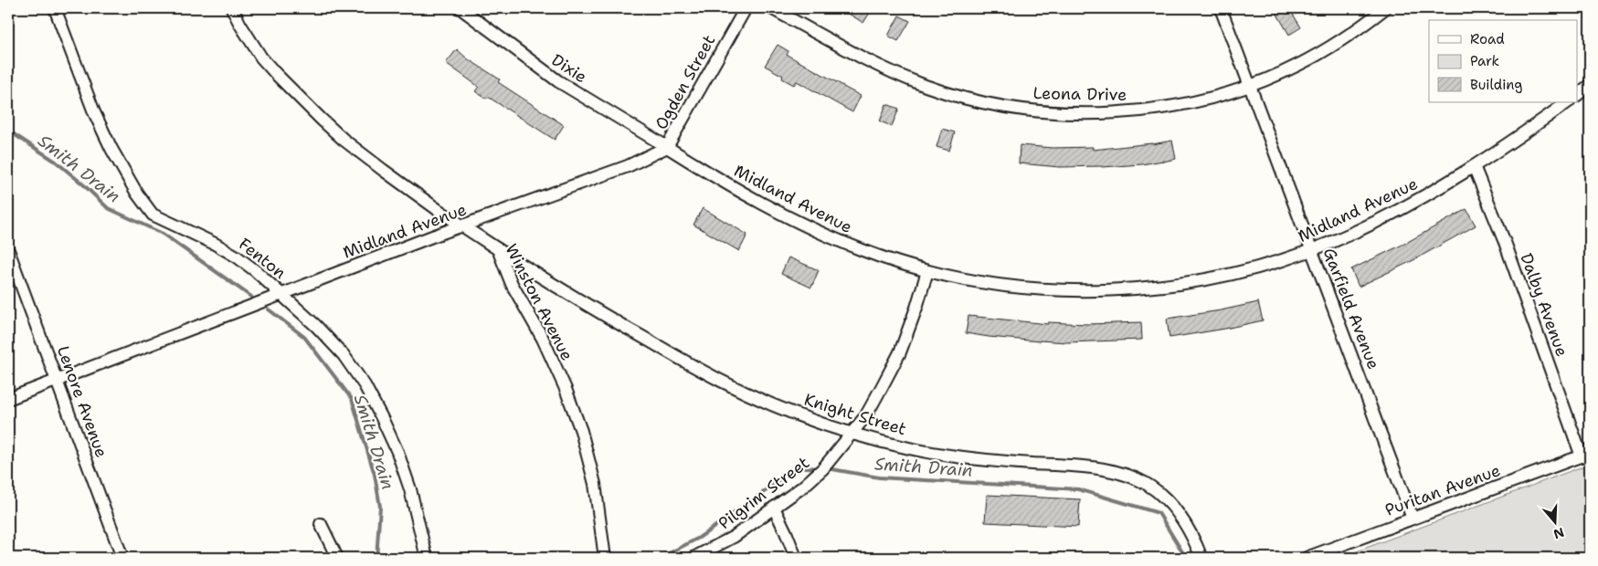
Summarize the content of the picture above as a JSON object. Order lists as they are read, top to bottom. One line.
{"streets":{"street":["Dixie","Ogden Street","Leona Drive","Midland Avenue","Fenton","Winston Avenue","Dalby Avenue","Garfield Avenue","Lenore Avenue","Knight Street","Puritan Avenue","Pilgrim Street"]},"crossings":[["Dixie","Ogden Street"],["Dixie","Midland Avenue"],["Ogden Street","Midland Avenue"],["Leona Drive","Garfield Avenue"],["Midland Avenue","Fenton"],["Midland Avenue","Winston Avenue"],["Midland Avenue","Dalby Avenue"],["Midland Avenue","Garfield Avenue"],["Midland Avenue","Lenore Avenue"],["Midland Avenue","Pilgrim Street"],["Winston Avenue","Knight Street"],["Dalby Avenue","Puritan Avenue"],["Garfield Avenue","Puritan Avenue"],["Knight Street","Pilgrim Street"]],"water":["Smith Drain"],"legend":["Road","Park","Building"],"north":"bottom"}
